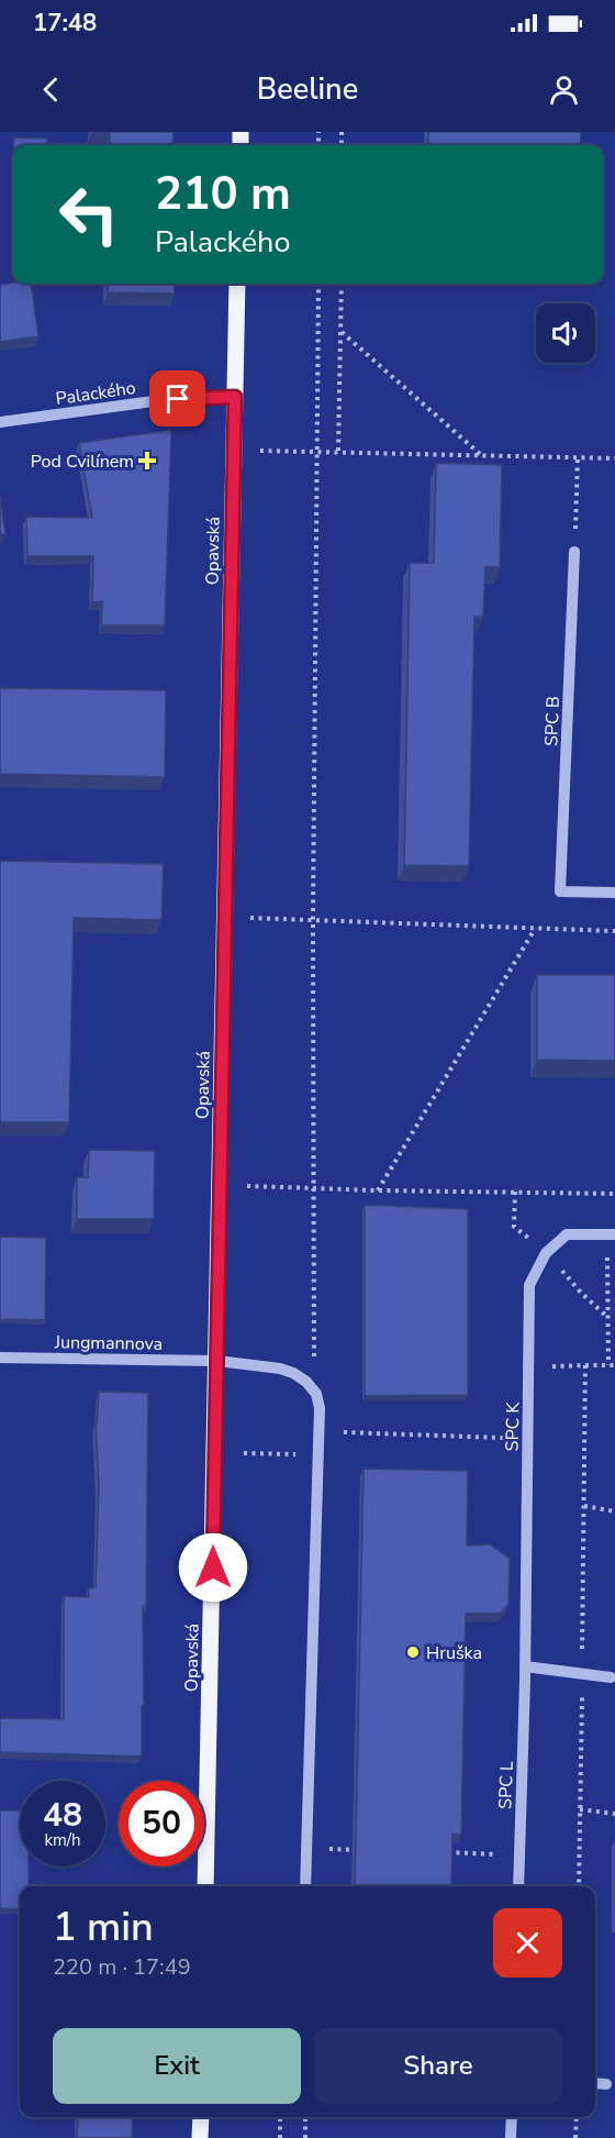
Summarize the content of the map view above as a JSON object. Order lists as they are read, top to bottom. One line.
{"streets":{"main road":["Opavská"],"street":["Palackého","SPC B","Jungmannova","SPC K","SPC L"]},"crossings":[["Palackého","Opavská"],["Opavská","Jungmannova"],["SPC K","SPC L"]],"places":{"health":["Pod Cvilínem"],"other":["Hruška"]},"page":{"status":"17:48","header":"Beeline","turn":["210 m","Palackého"],"speed":"48 km/h","limit":"50","heading":["1 min","220 m · 17:49"],"buttons":["Exit","Share"]}}
